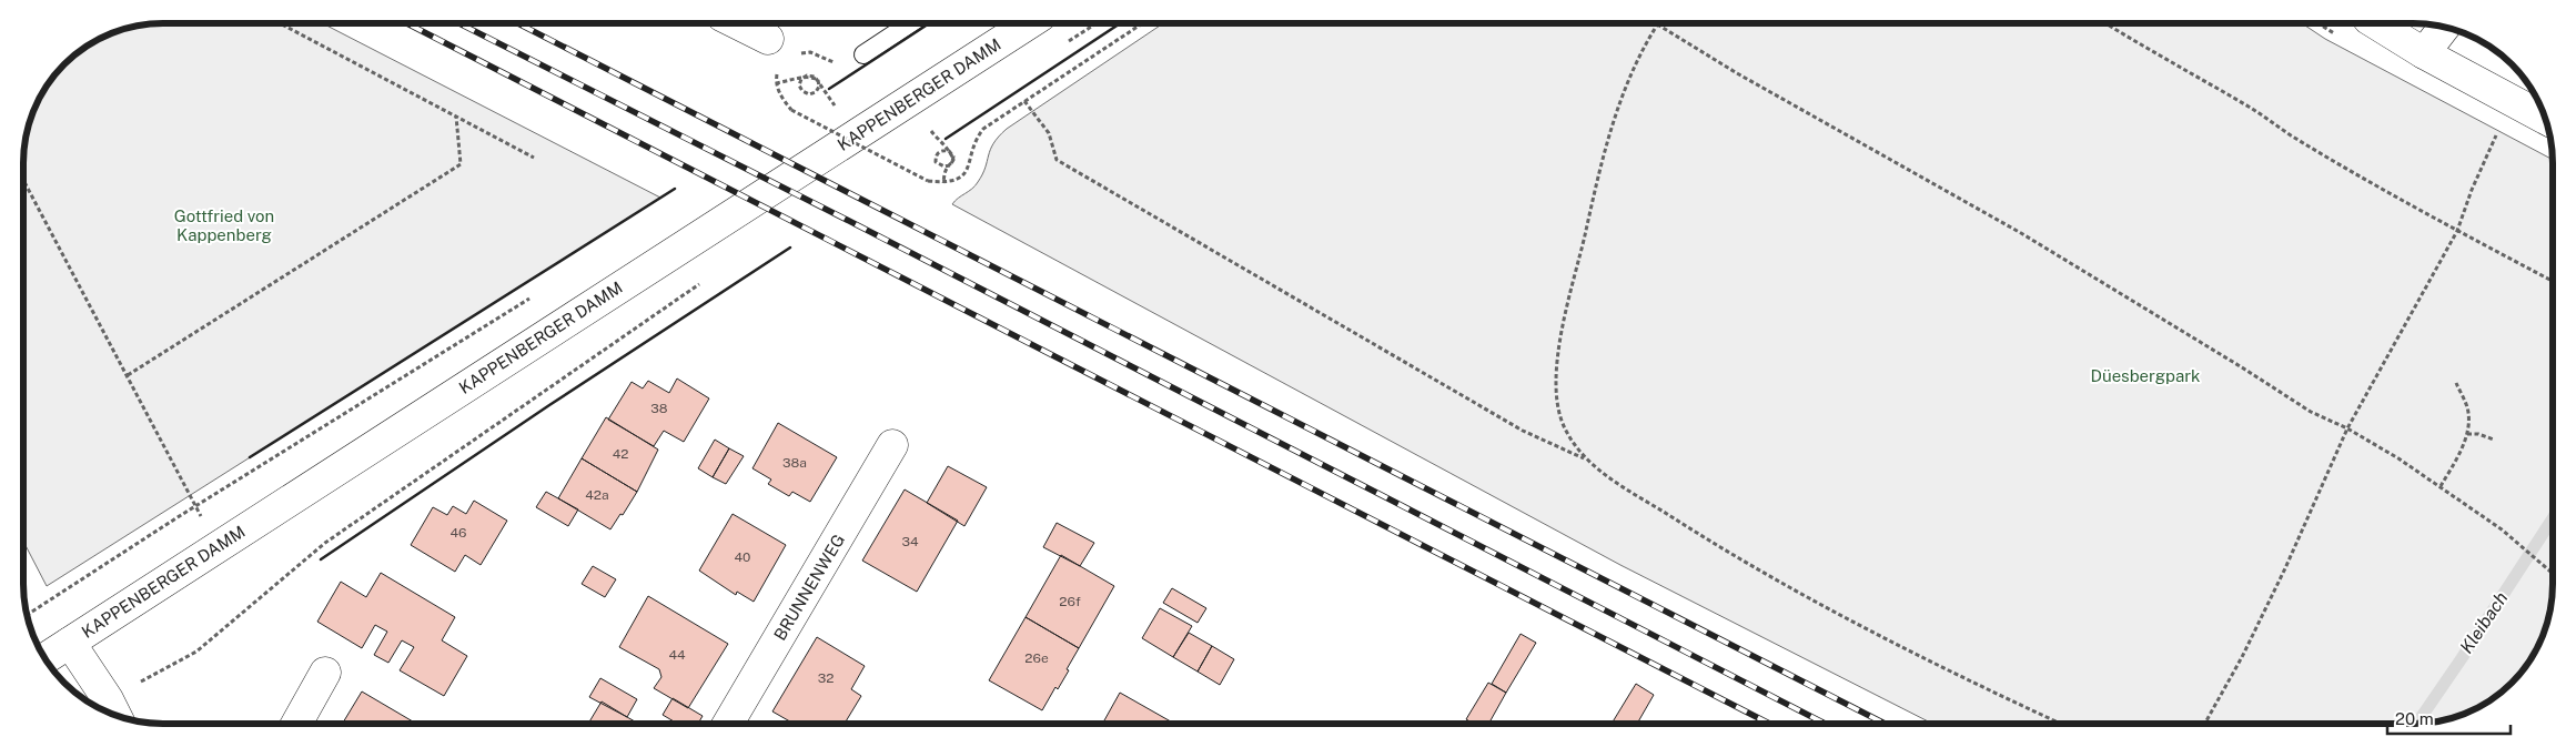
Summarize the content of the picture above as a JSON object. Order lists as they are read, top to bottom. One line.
{"streets":{"main road":["KAPPENBERGER DAMM","BRUNNENWEG"]},"water":["Kleibach"],"parks":["Gottfried von Kappenberg","Düesbergpark"],"house_numbers":["38","42","38a","42a","46","34","40","26f","44","26e","32"],"scale_bar":"20 m"}
